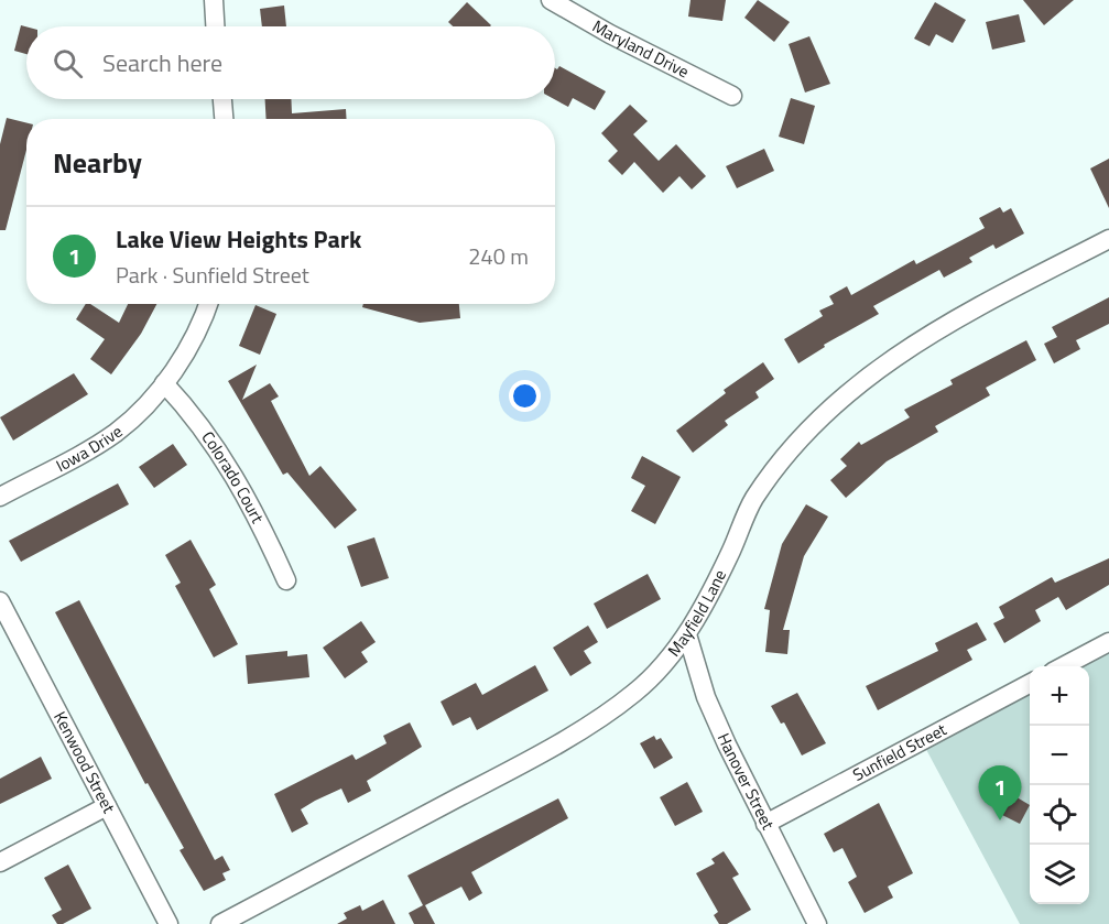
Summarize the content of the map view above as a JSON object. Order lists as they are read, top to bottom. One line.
{"streets":{"street":["Maryland Drive","Iowa Drive","Colorado Court","Mayfield Lane","Sunfield Street","Kenwood Street","Hanover Street"]},"crossings":[["Iowa Drive","Colorado Court"],["Mayfield Lane","Hanover Street"],["Sunfield Street","Hanover Street"]],"page":{"search":"Search here","heading":"Nearby","list":[{"mark":"1","name":"Lake View Heights Park","note":"Park · Sunfield Street","value":"240 m"}],"map_buttons":["+","−"],"pins":"1"}}
